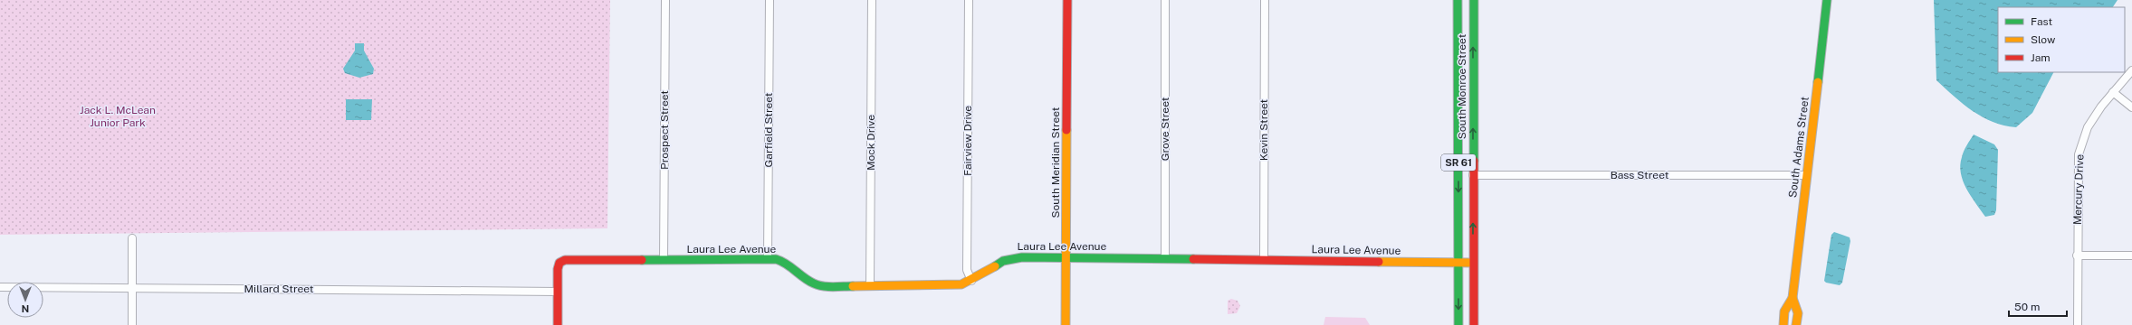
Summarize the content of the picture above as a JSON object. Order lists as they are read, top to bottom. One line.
{"streets":{"street":["South Monroe Street","Grove Street","Prospect Street","Garfield Street","Kevin Street","Fairview Drive","Mock Drive","South Adams Street","South Meridian Street","SR 61","Bass Street","Mercury Drive","Laura Lee Avenue","Millard Street"]},"crossings":[["South Monroe Street","Bass Street"],["South Monroe Street","Laura Lee Avenue"],["Grove Street","Laura Lee Avenue"],["Prospect Street","Laura Lee Avenue"],["Garfield Street","Laura Lee Avenue"],["Kevin Street","Laura Lee Avenue"],["Fairview Drive","Laura Lee Avenue"],["Mock Drive","Laura Lee Avenue"],["South Adams Street","Bass Street"],["South Meridian Street","Laura Lee Avenue"],["Laura Lee Avenue","Millard Street"]],"parks":["Jack L. McLean Junior Park"],"legend":["Fast","Slow","Jam"],"scale_bar":"50 m","north":"bottom"}
